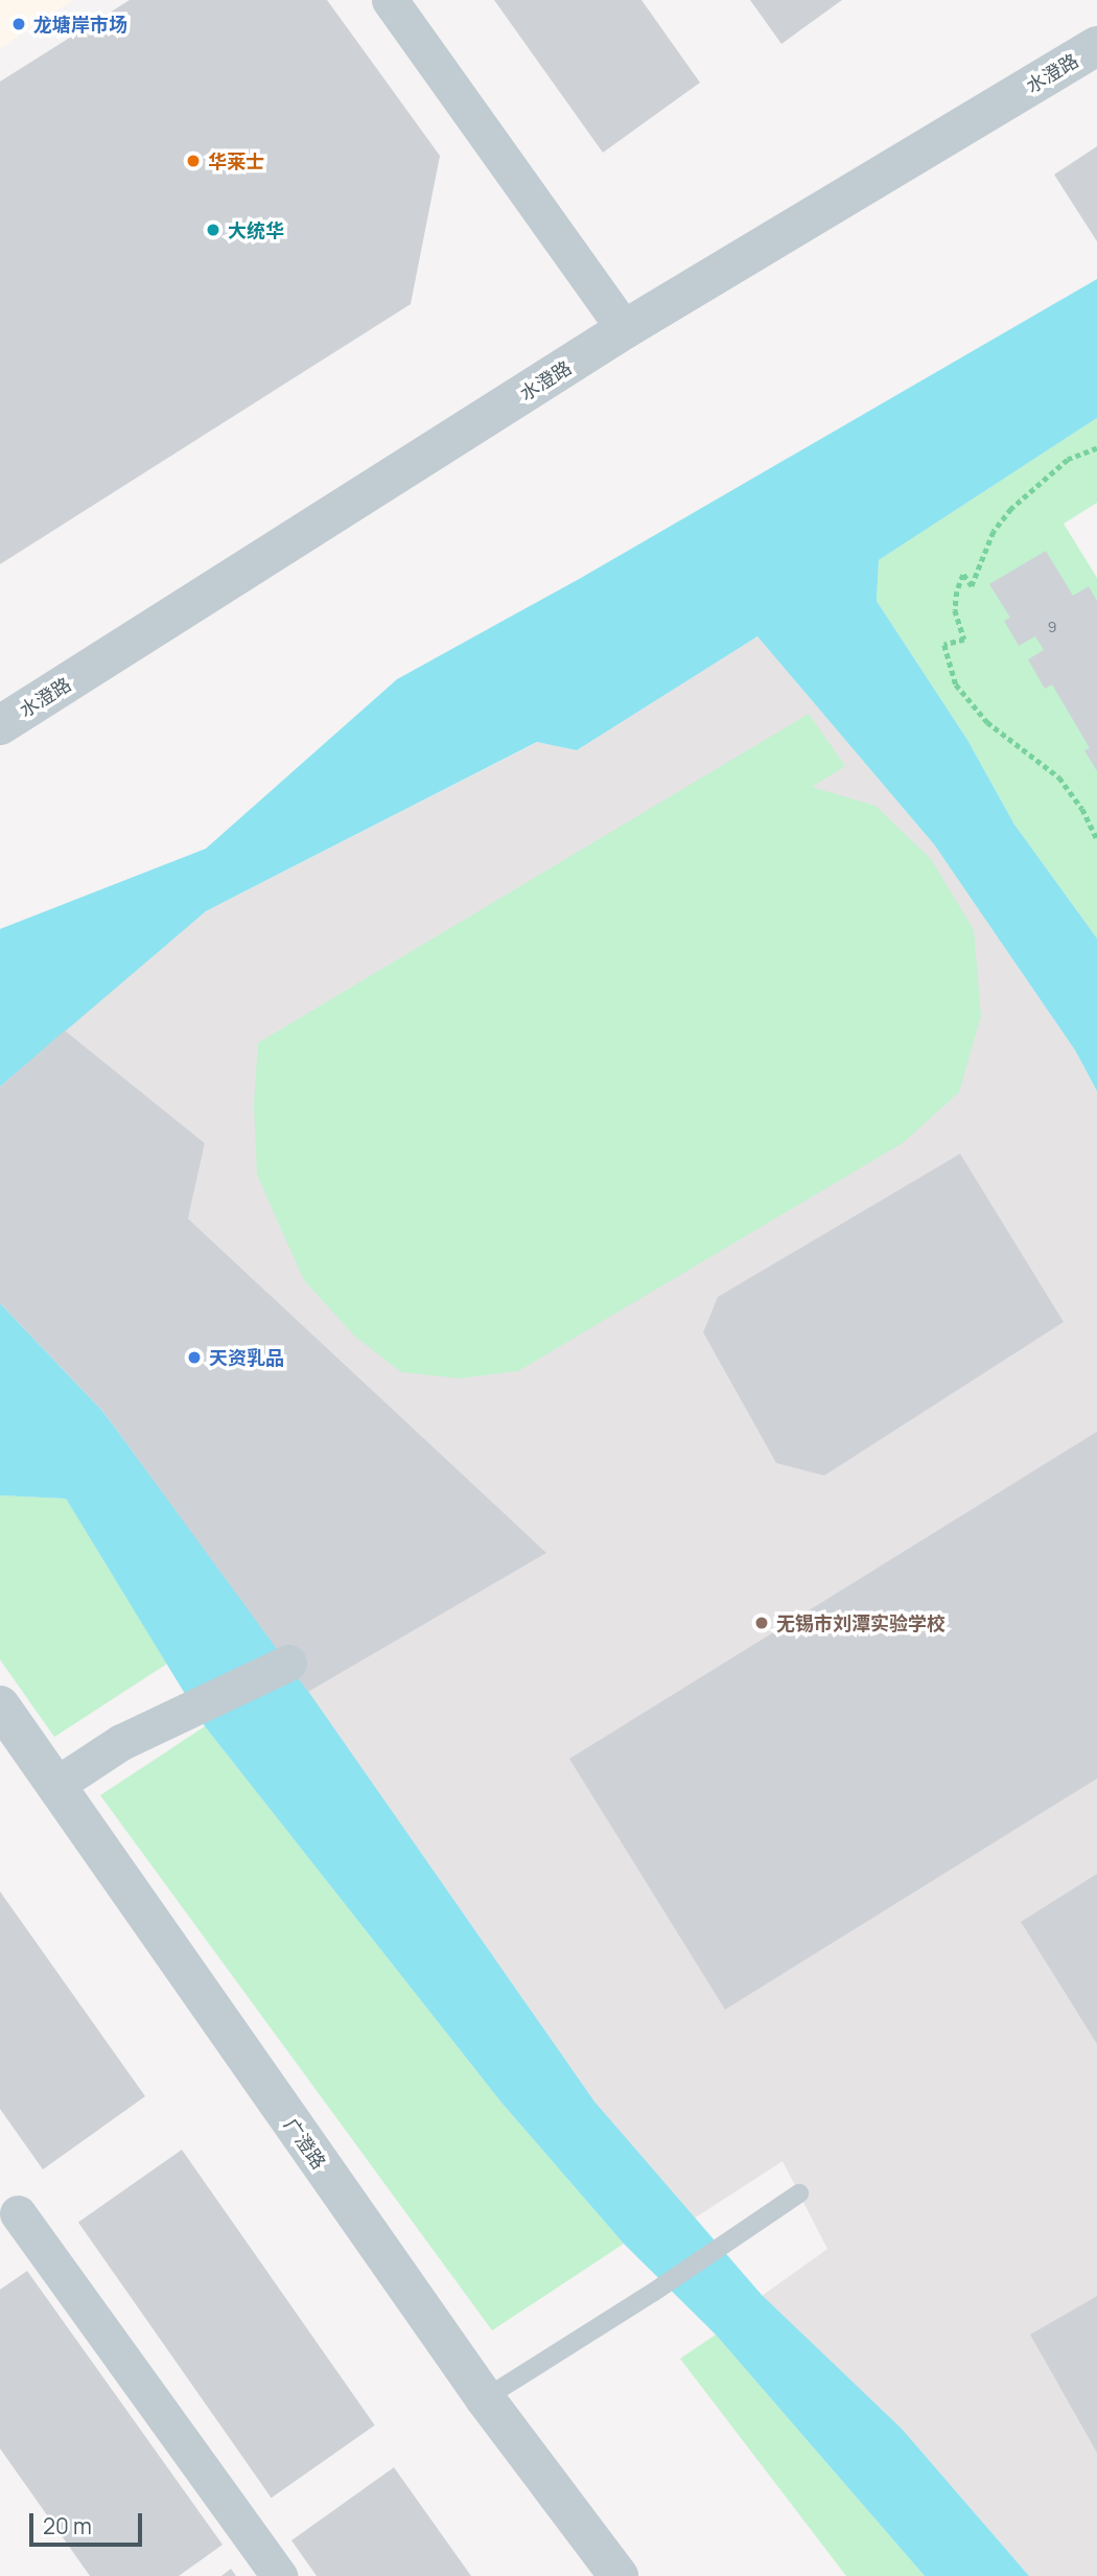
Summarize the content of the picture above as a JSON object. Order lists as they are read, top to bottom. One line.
{"streets":{"street":["水澄路","广澄路"]},"places":["龙塘岸市场","华莱士","大统华","天资乳品","无锡市刘潭实验学校"],"house_numbers":["9"],"scale_bar":"20 m"}
